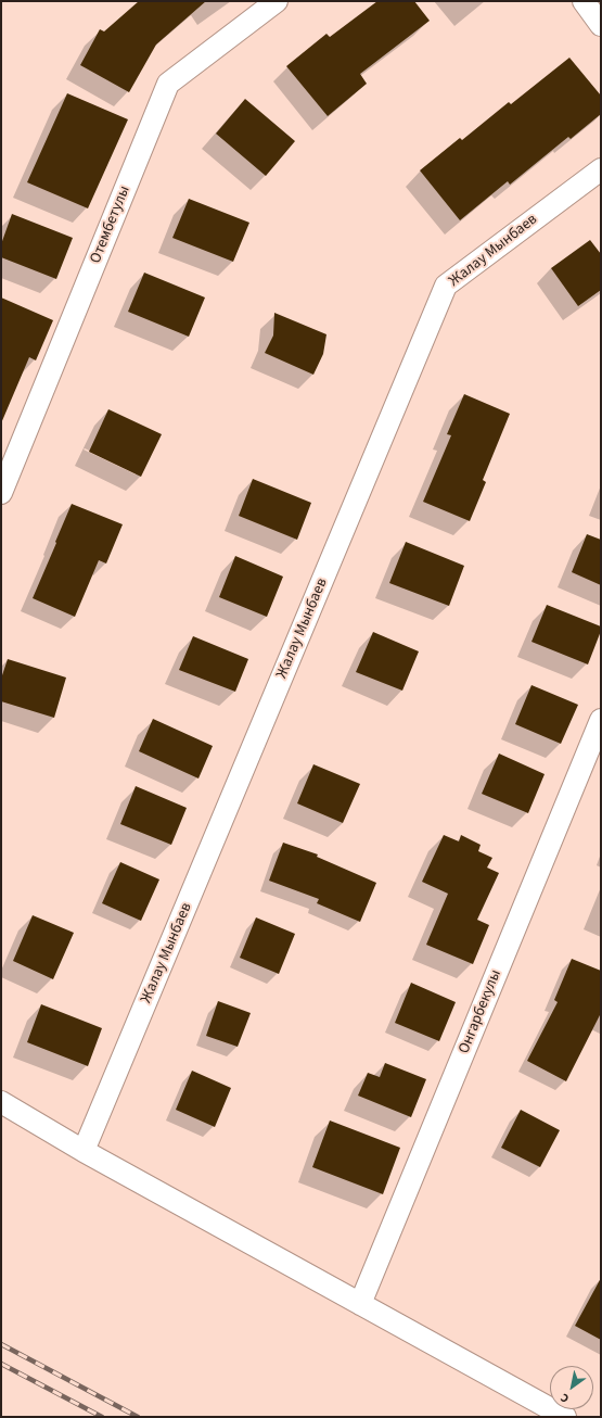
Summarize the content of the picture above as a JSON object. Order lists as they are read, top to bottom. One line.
{"streets":{"street":["Отембетулы","Жалау Мынбаев","Онгарбекулы"]},"north":"bottom left"}
